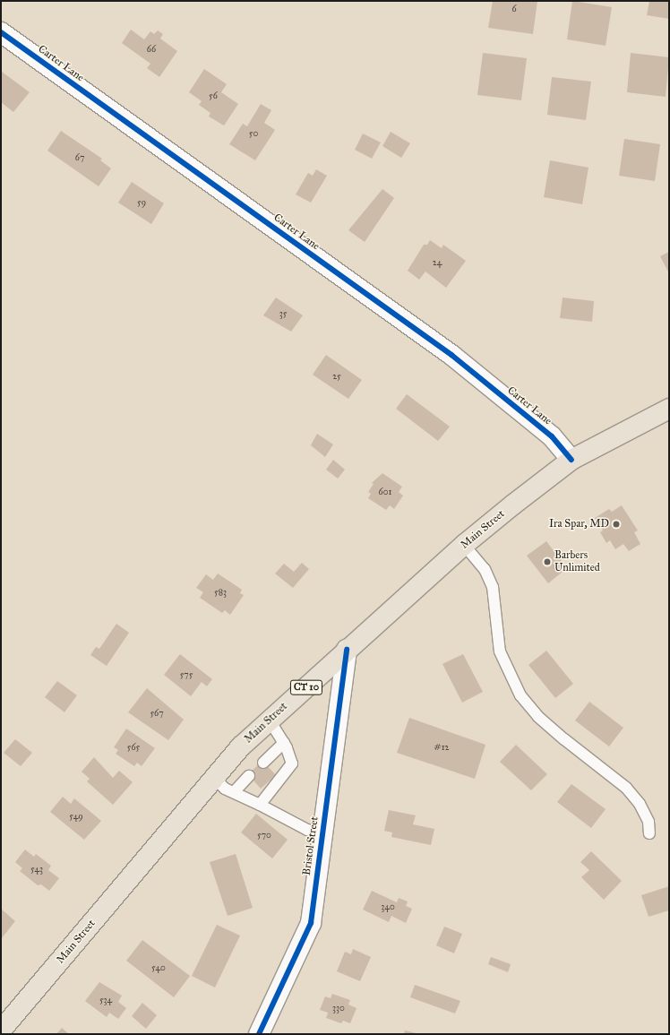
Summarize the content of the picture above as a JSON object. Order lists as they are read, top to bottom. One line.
{"streets":{"highway":["Main Street","CT 10"],"street":["Carter Lane","Bristol Street"]},"crossings":[["Carter Lane","Main Street"],["Main Street","Bristol Street"]],"places":["Ira Spar, MD","Barbers Unlimited"],"house_numbers":["6","66","56","50","67","59","24","35","25","601","583","575","567","565","#12","549","570","543","340","540","534","330"]}
